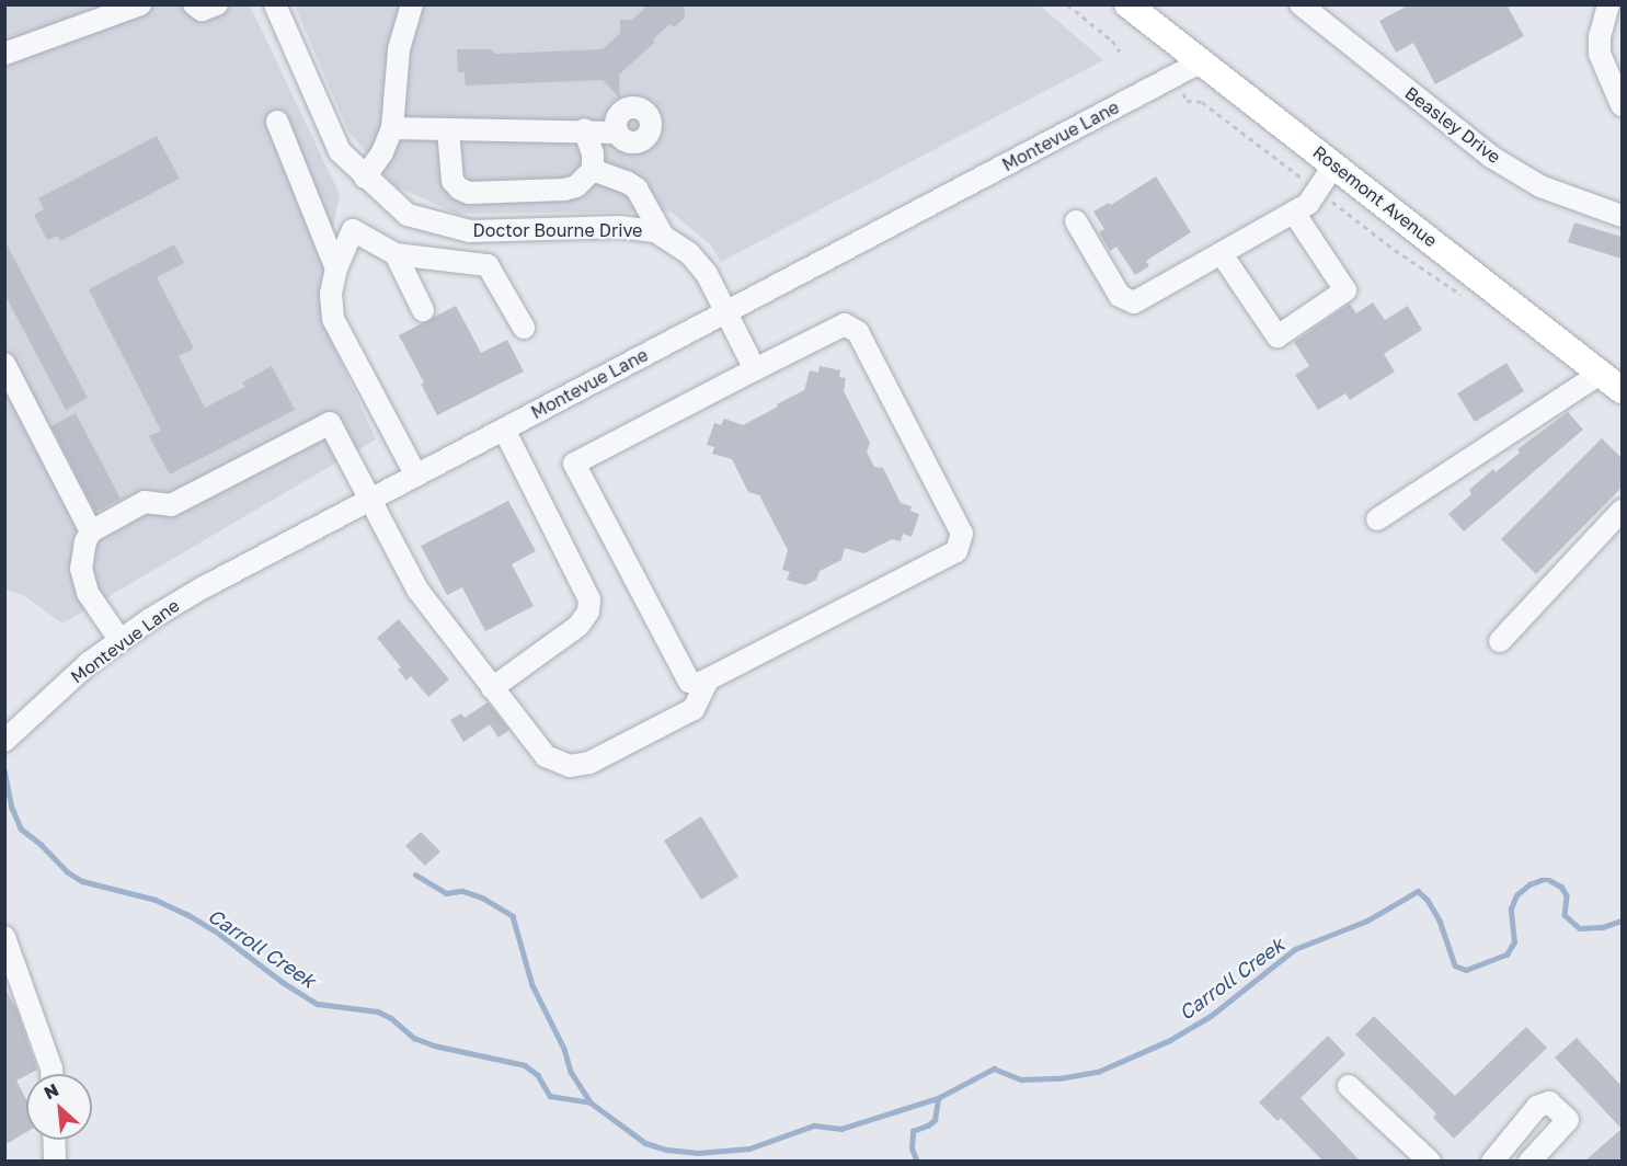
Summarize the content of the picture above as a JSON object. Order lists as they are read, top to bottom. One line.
{"streets":{"main road":["Rosemont Avenue"],"street":["Beasley Drive","Montevue Lane","Doctor Bourne Drive"]},"crossings":[["Montevue Lane","Rosemont Avenue"],["Montevue Lane","Doctor Bourne Drive"]],"water":["Carroll Creek"],"north":"top left"}
